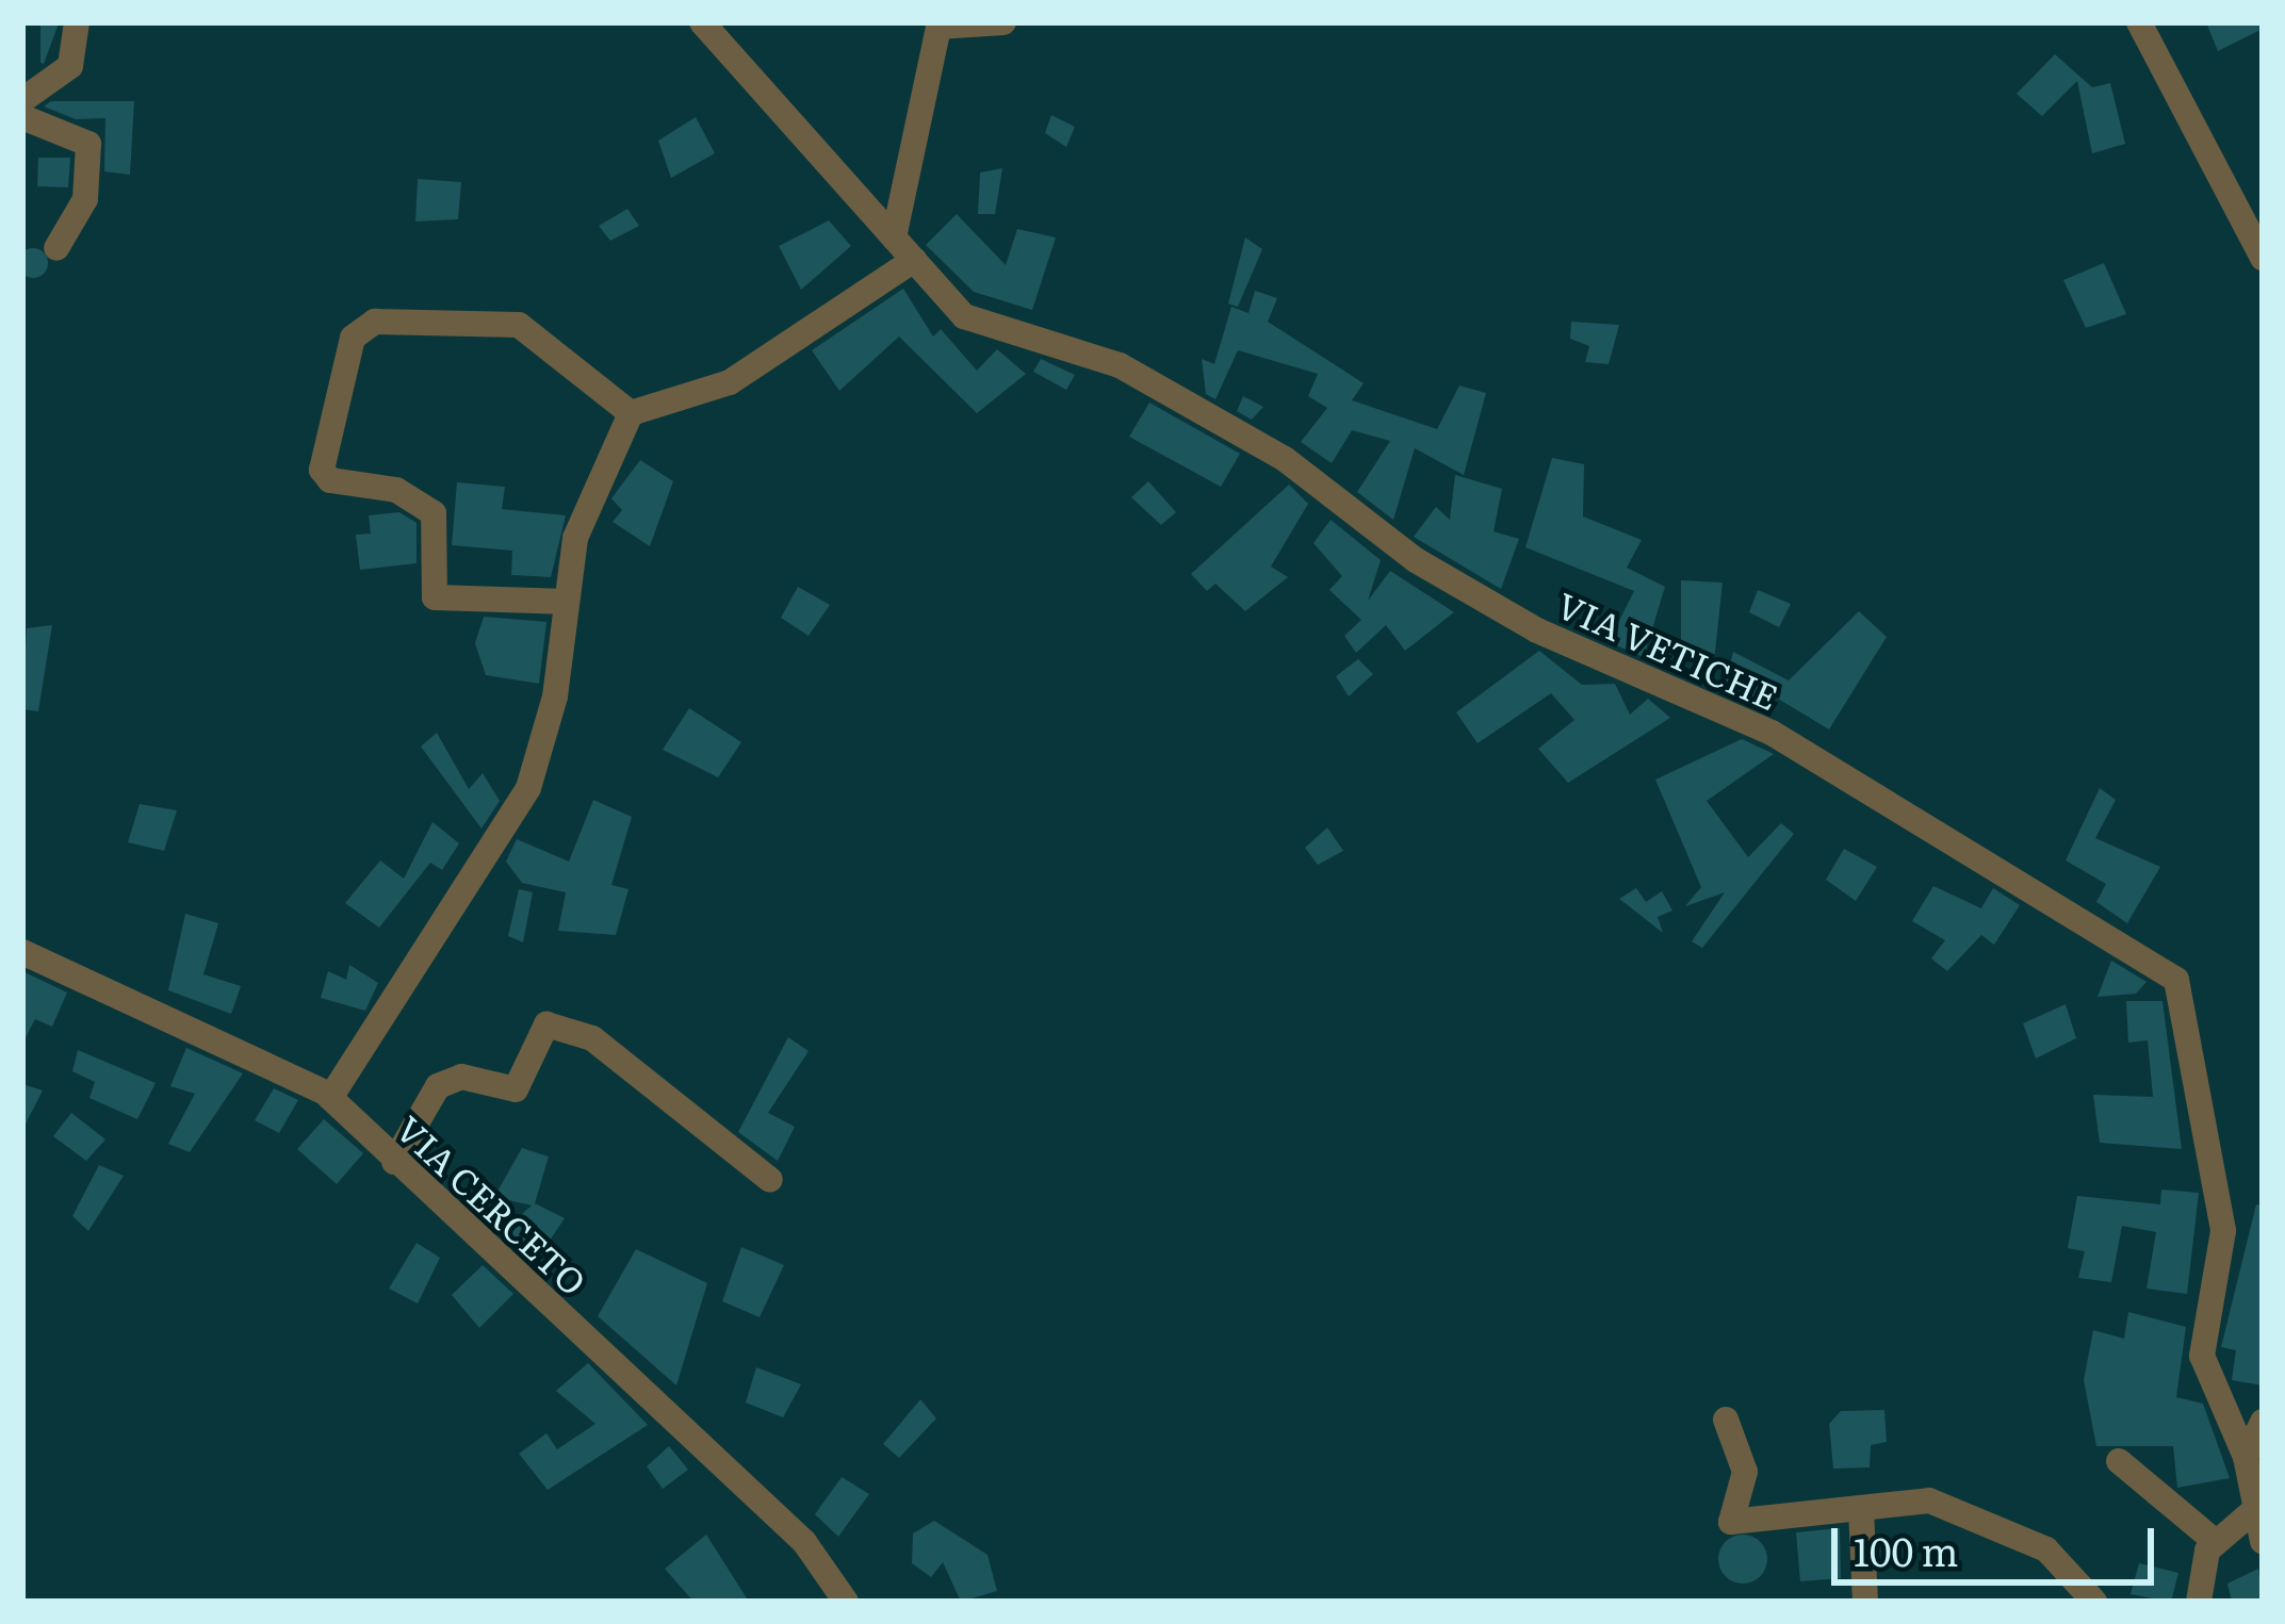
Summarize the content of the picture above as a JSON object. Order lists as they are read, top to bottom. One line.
{"streets":{"street":["VIA VETICHE","VIA CERCETO"]},"scale_bar":"100 m"}
